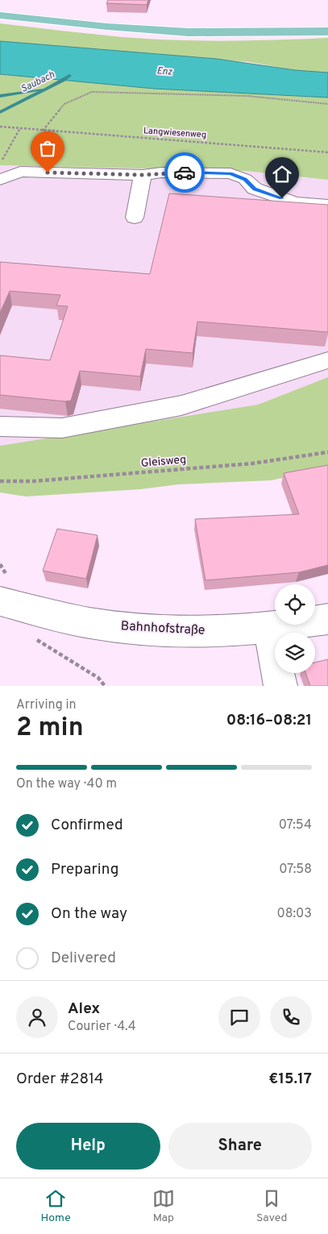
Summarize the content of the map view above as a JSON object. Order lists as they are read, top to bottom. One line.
{"streets":{"street":["Bahnhofstraße"],"path":["Langwiesenweg","Gleisweg"]},"water":["Enz","Saubach"],"page":{"heading":["2 min","Arriving in","08:16–08:21"],"panel":["Alex","Courier · 4.4","Order #2814","€15.17"],"bar":"On the way · 40 m","list":[["Confirmed","07:54"],["Preparing","07:58"],["On the way","08:03"],"Delivered"],"buttons":["Help","Share"],"tabs":["Home","Map","Saved"]}}
